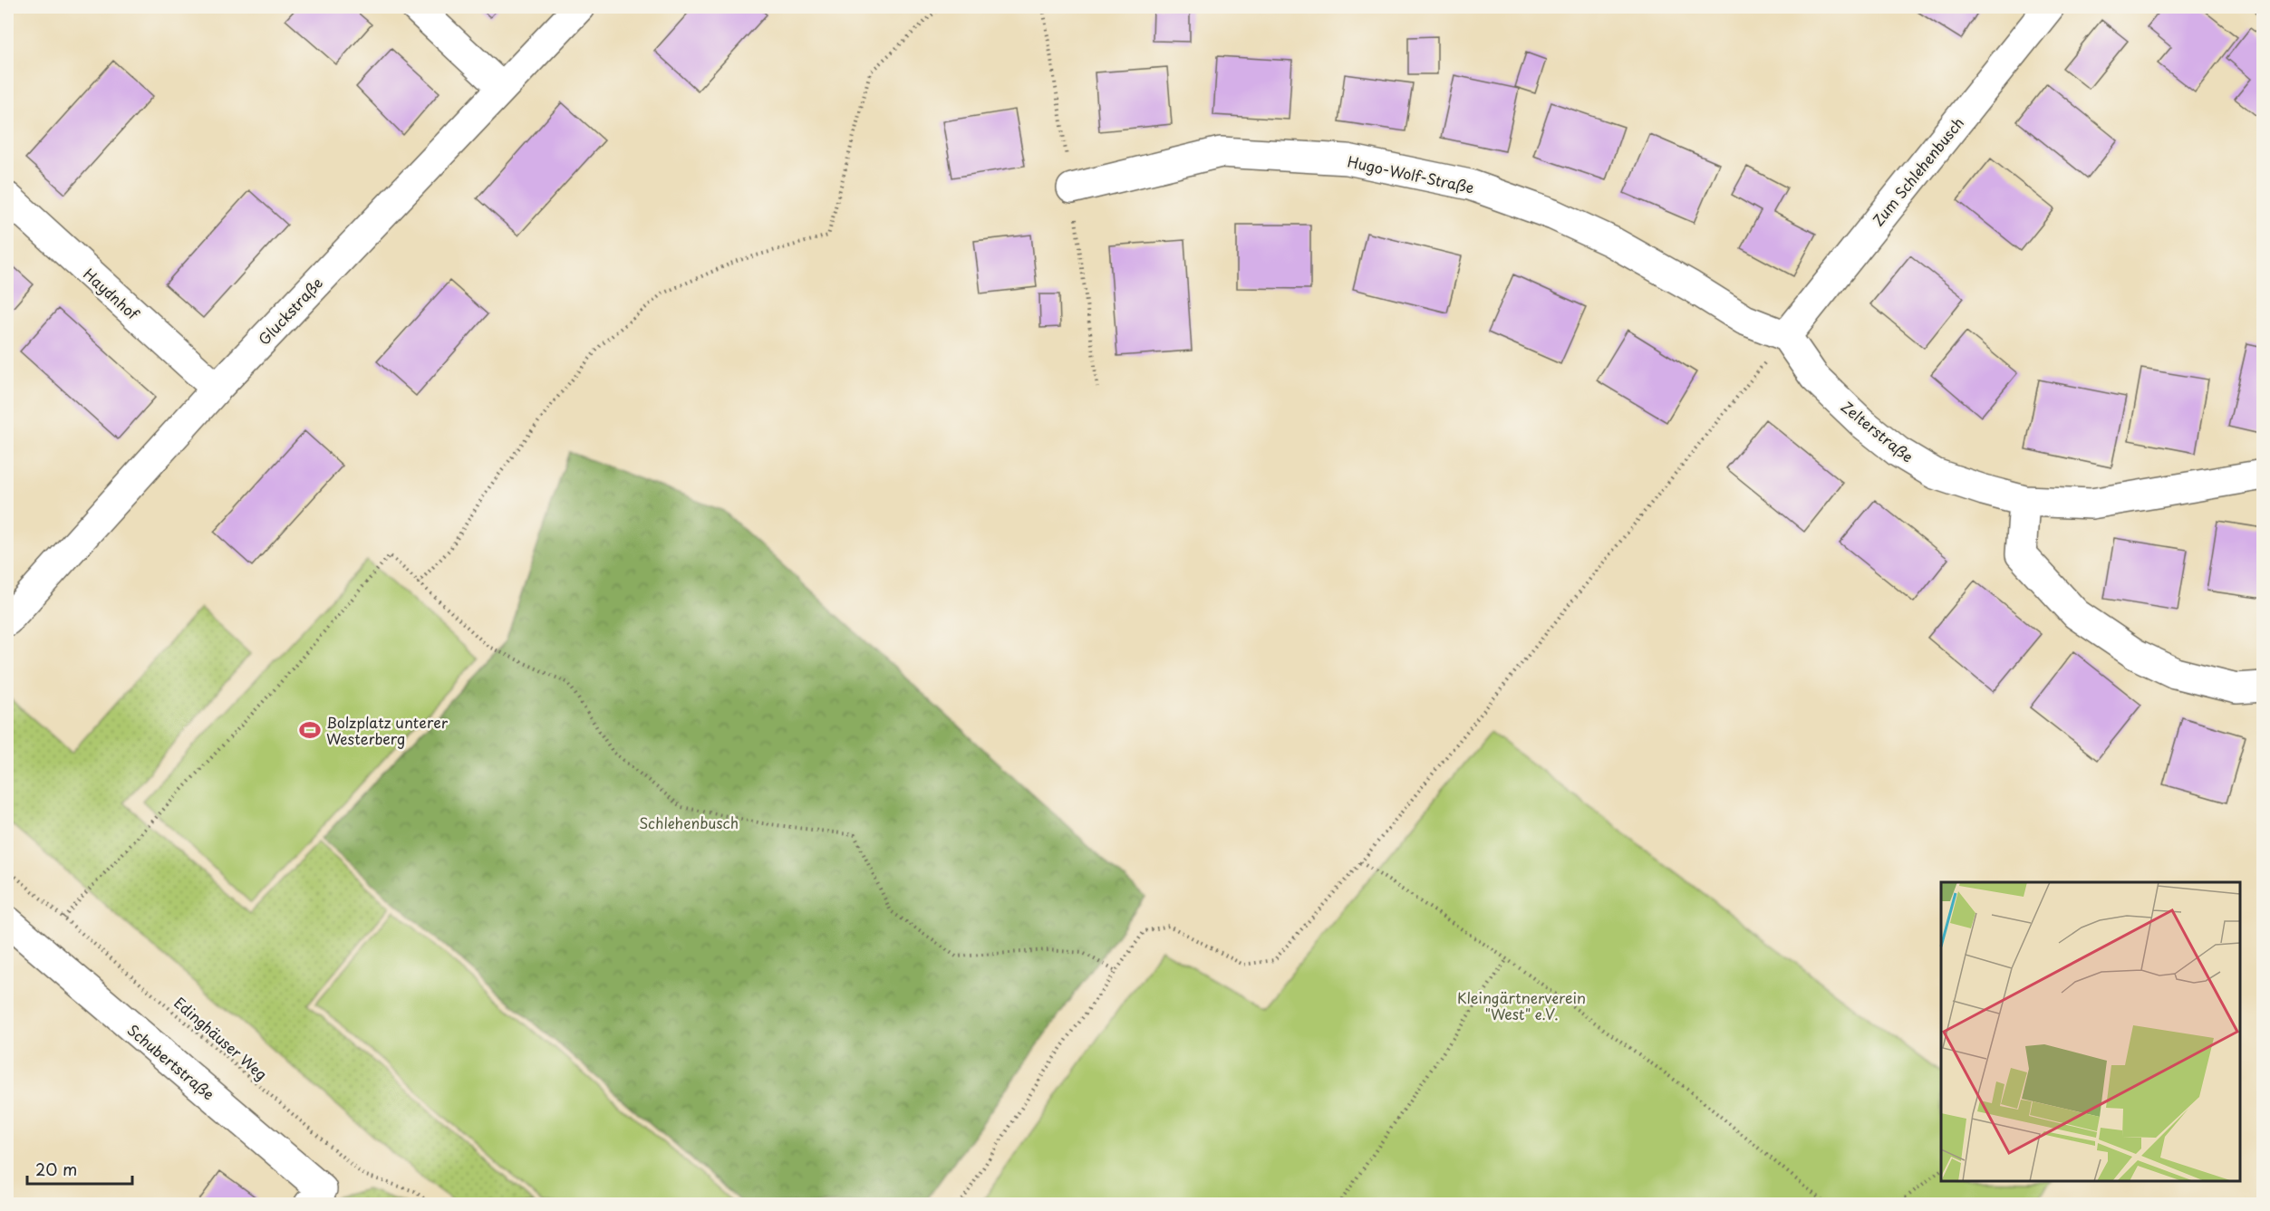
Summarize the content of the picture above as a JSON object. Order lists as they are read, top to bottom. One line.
{"streets":{"street":["Zum Schlehenbusch","Hugo-Wolf-Straße","Haydnhof","Gluckstraße","Zelterstraße","Schubertstraße"],"path":["Edinghäuser Weg"]},"crossings":[["Zum Schlehenbusch","Hugo-Wolf-Straße"],["Zum Schlehenbusch","Zelterstraße"],["Hugo-Wolf-Straße","Zelterstraße"],["Haydnhof","Gluckstraße"]],"parks":["Schlehenbusch","Kleingärtnerverein \"West\" e.V."],"places":{"sports":["Bolzplatz unterer Westerberg"]},"scale_bar":"20 m"}
